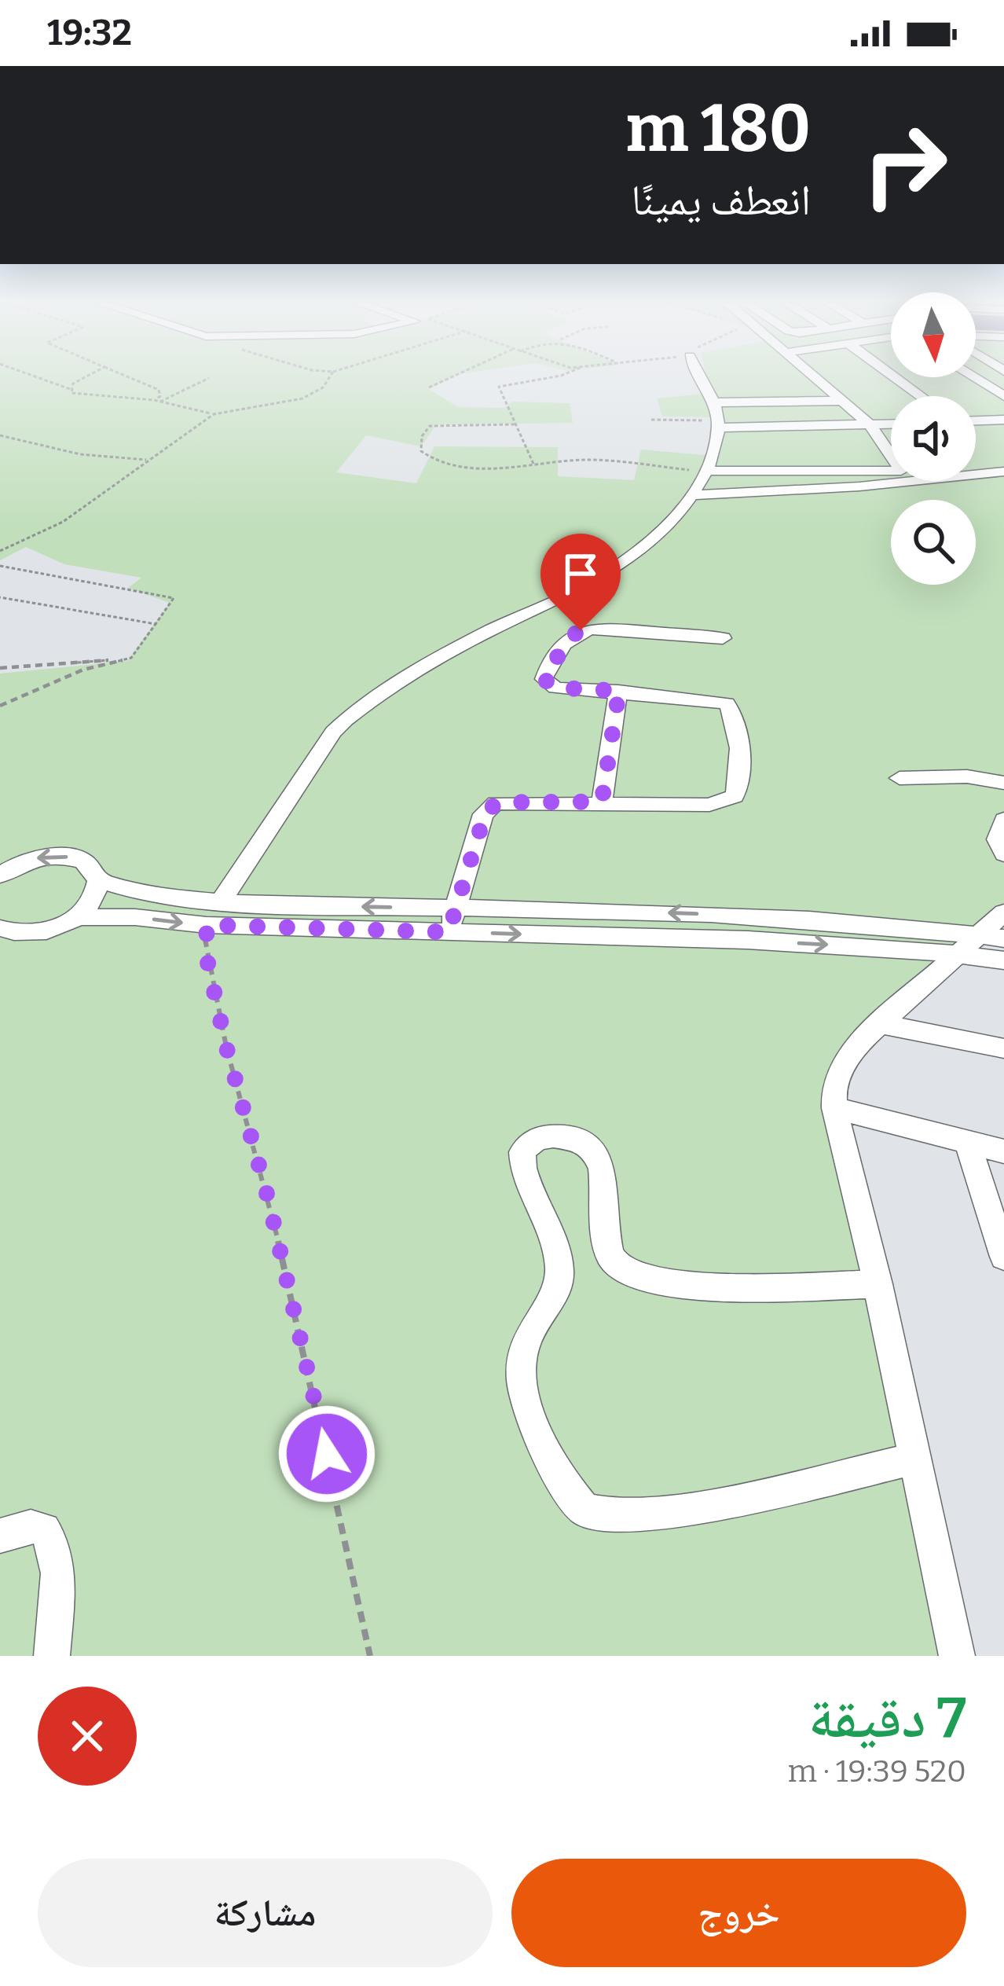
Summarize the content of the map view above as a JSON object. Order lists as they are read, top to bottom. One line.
{"north":"bottom","page":{"status":"19:32","turn":["180 m","انعطف يمينًا"],"heading":["7 دقيقة","520 m · 19:39"],"buttons":["خروج","مشاركة"]}}
